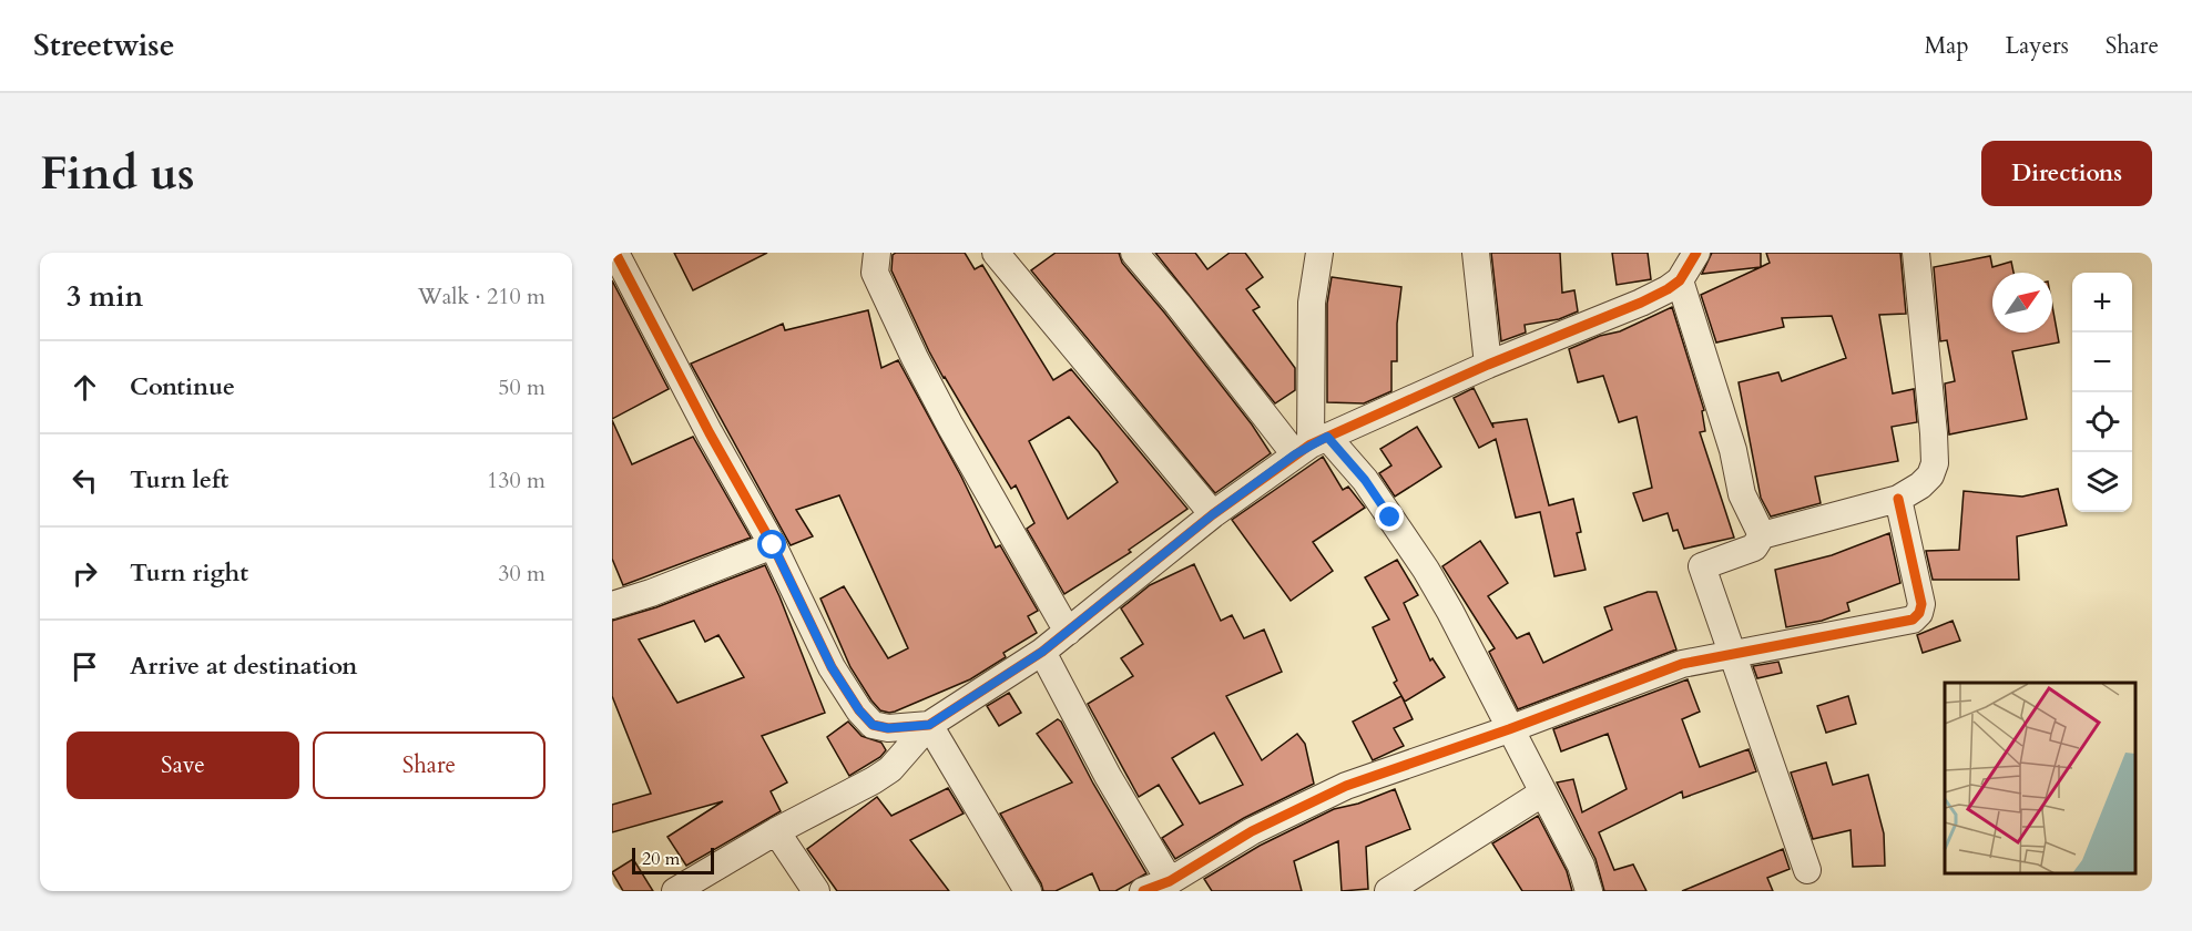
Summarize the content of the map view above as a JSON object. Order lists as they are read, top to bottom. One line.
{"scale_bar":"20 m","north":"top right","page":{"header":"Streetwise","nav":["Map","Layers","Share"],"buttons":["Directions",["Save","Share"]],"title":"Find us","heading":["3 min","Walk · 210 m"],"map_buttons":["+","−"],"list":[["Continue","50 m"],["Turn left","130 m"],["Turn right","30 m"],"Arrive at destination"],"scale":"20 m"}}
